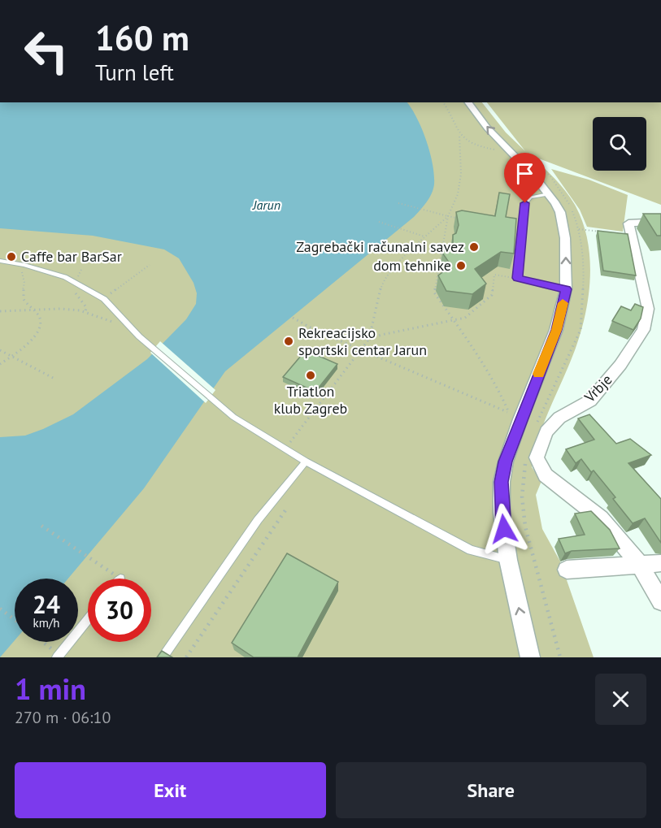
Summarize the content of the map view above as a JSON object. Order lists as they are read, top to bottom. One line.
{"streets":{"street":["Vrbje"]},"water":["Jarun"],"places":["Zagrebački računalni savez","Caffe bar BarSar","dom tehnike","Rekreacijsko sportski centar Jarun","Triatlon klub Zagreb"],"page":{"turn":["160 m","Turn left"],"speed":"24 km/h","limit":"30","heading":["1 min","270 m · 06:10"],"buttons":["Exit","Share"]}}
